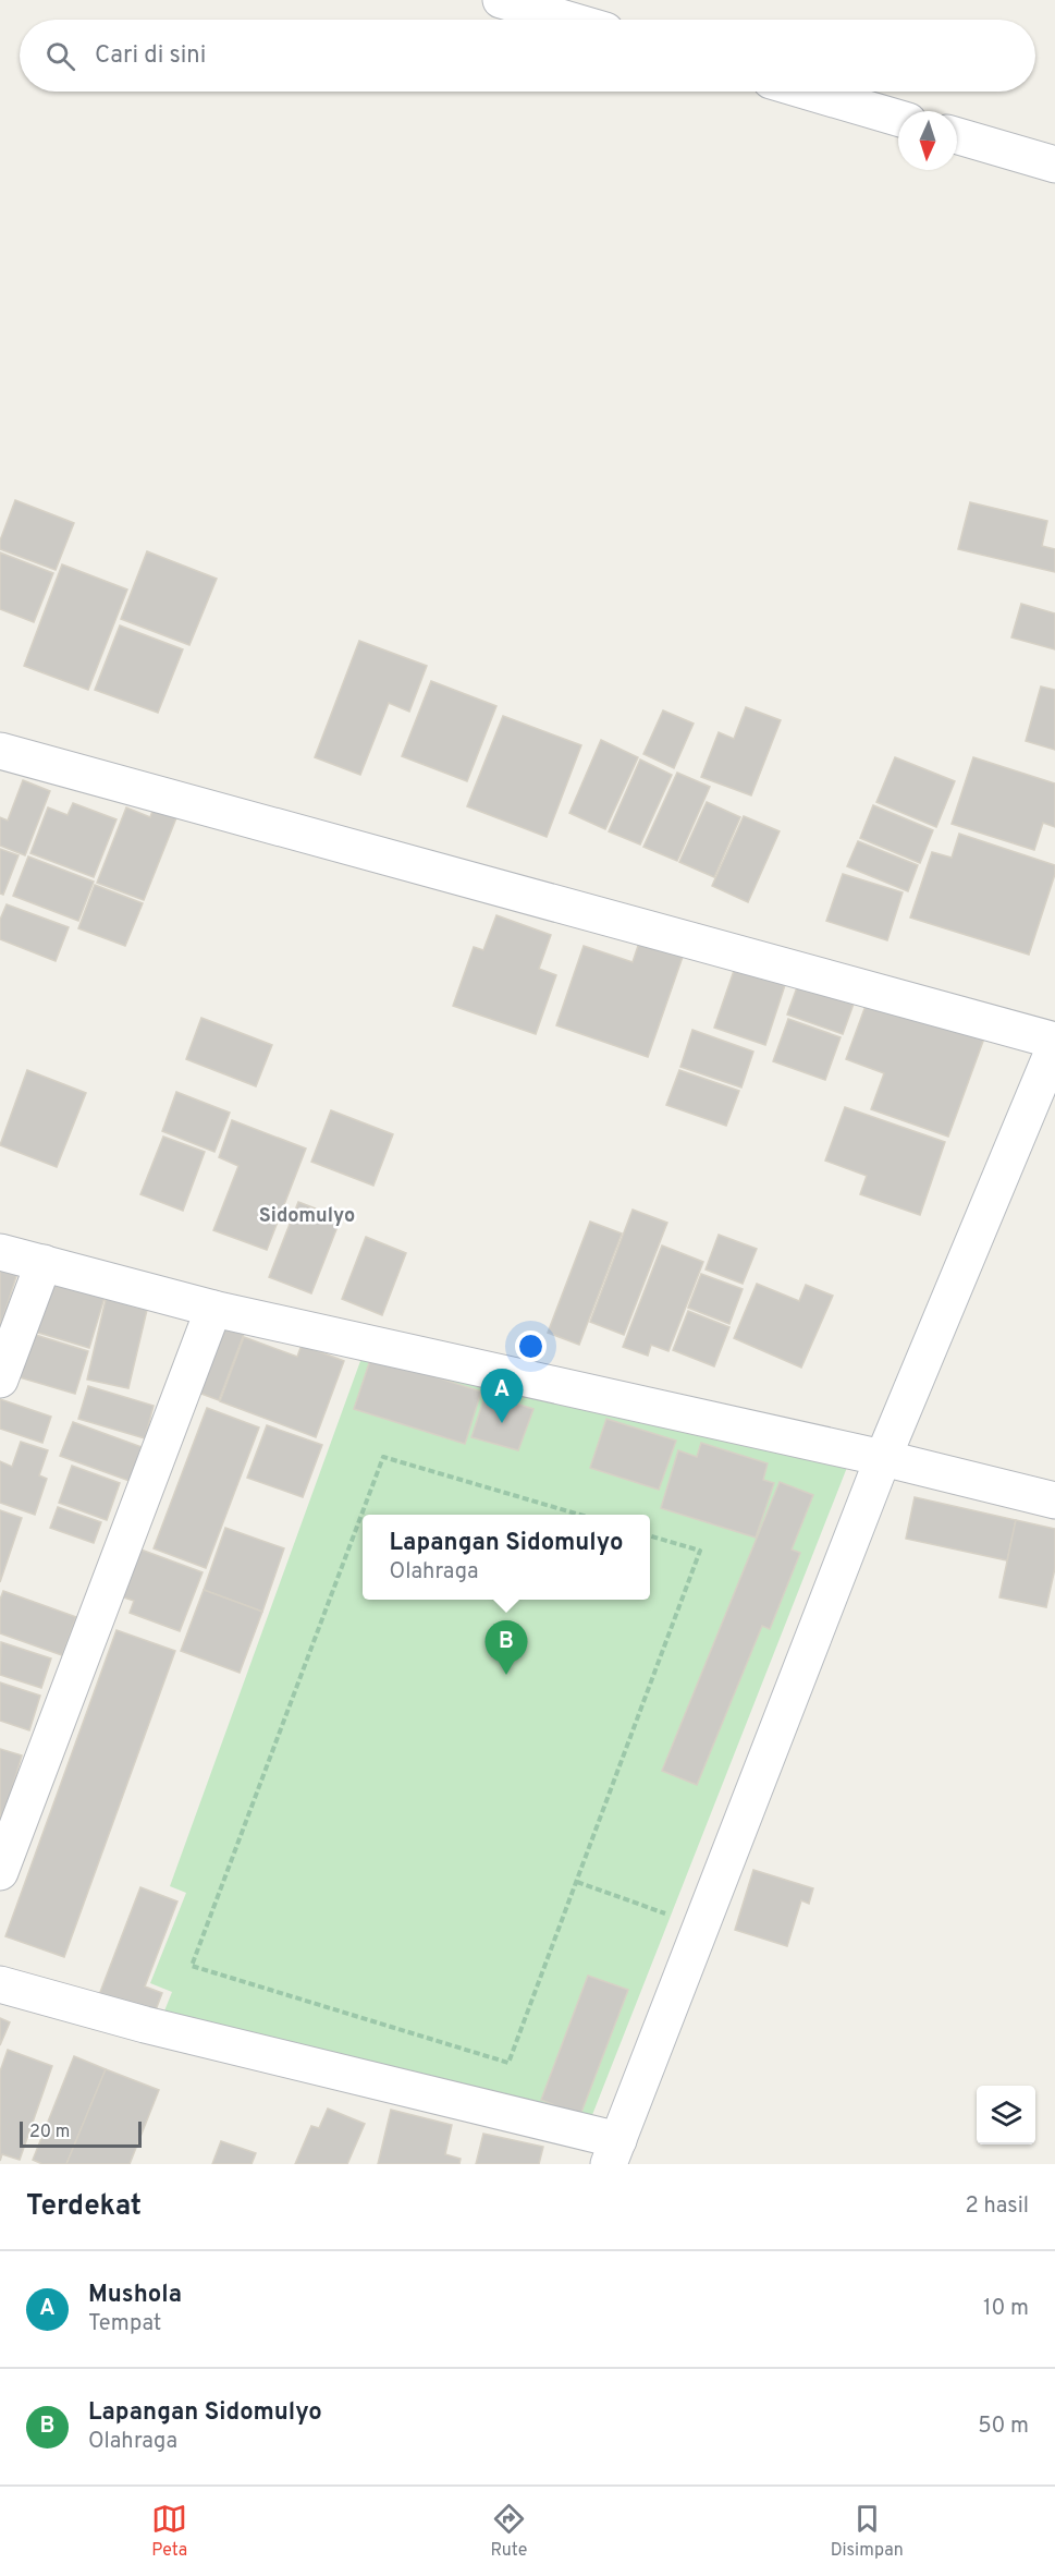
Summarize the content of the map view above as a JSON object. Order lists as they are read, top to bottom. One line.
{"districts":["Sidomulyo"],"scale_bar":"20 m","north":"bottom","page":{"search":"Cari di sini","pins":["A","B"],"popup":["Lapangan Sidomulyo","Olahraga"],"scale":"20 m","heading":["Terdekat","2 hasil"],"list":[{"mark":"A","name":"Mushola","note":"Tempat","value":"10 m"},{"mark":"B","name":"Lapangan Sidomulyo","note":"Olahraga","value":"50 m"}],"nav":["Peta","Rute","Disimpan"]}}
